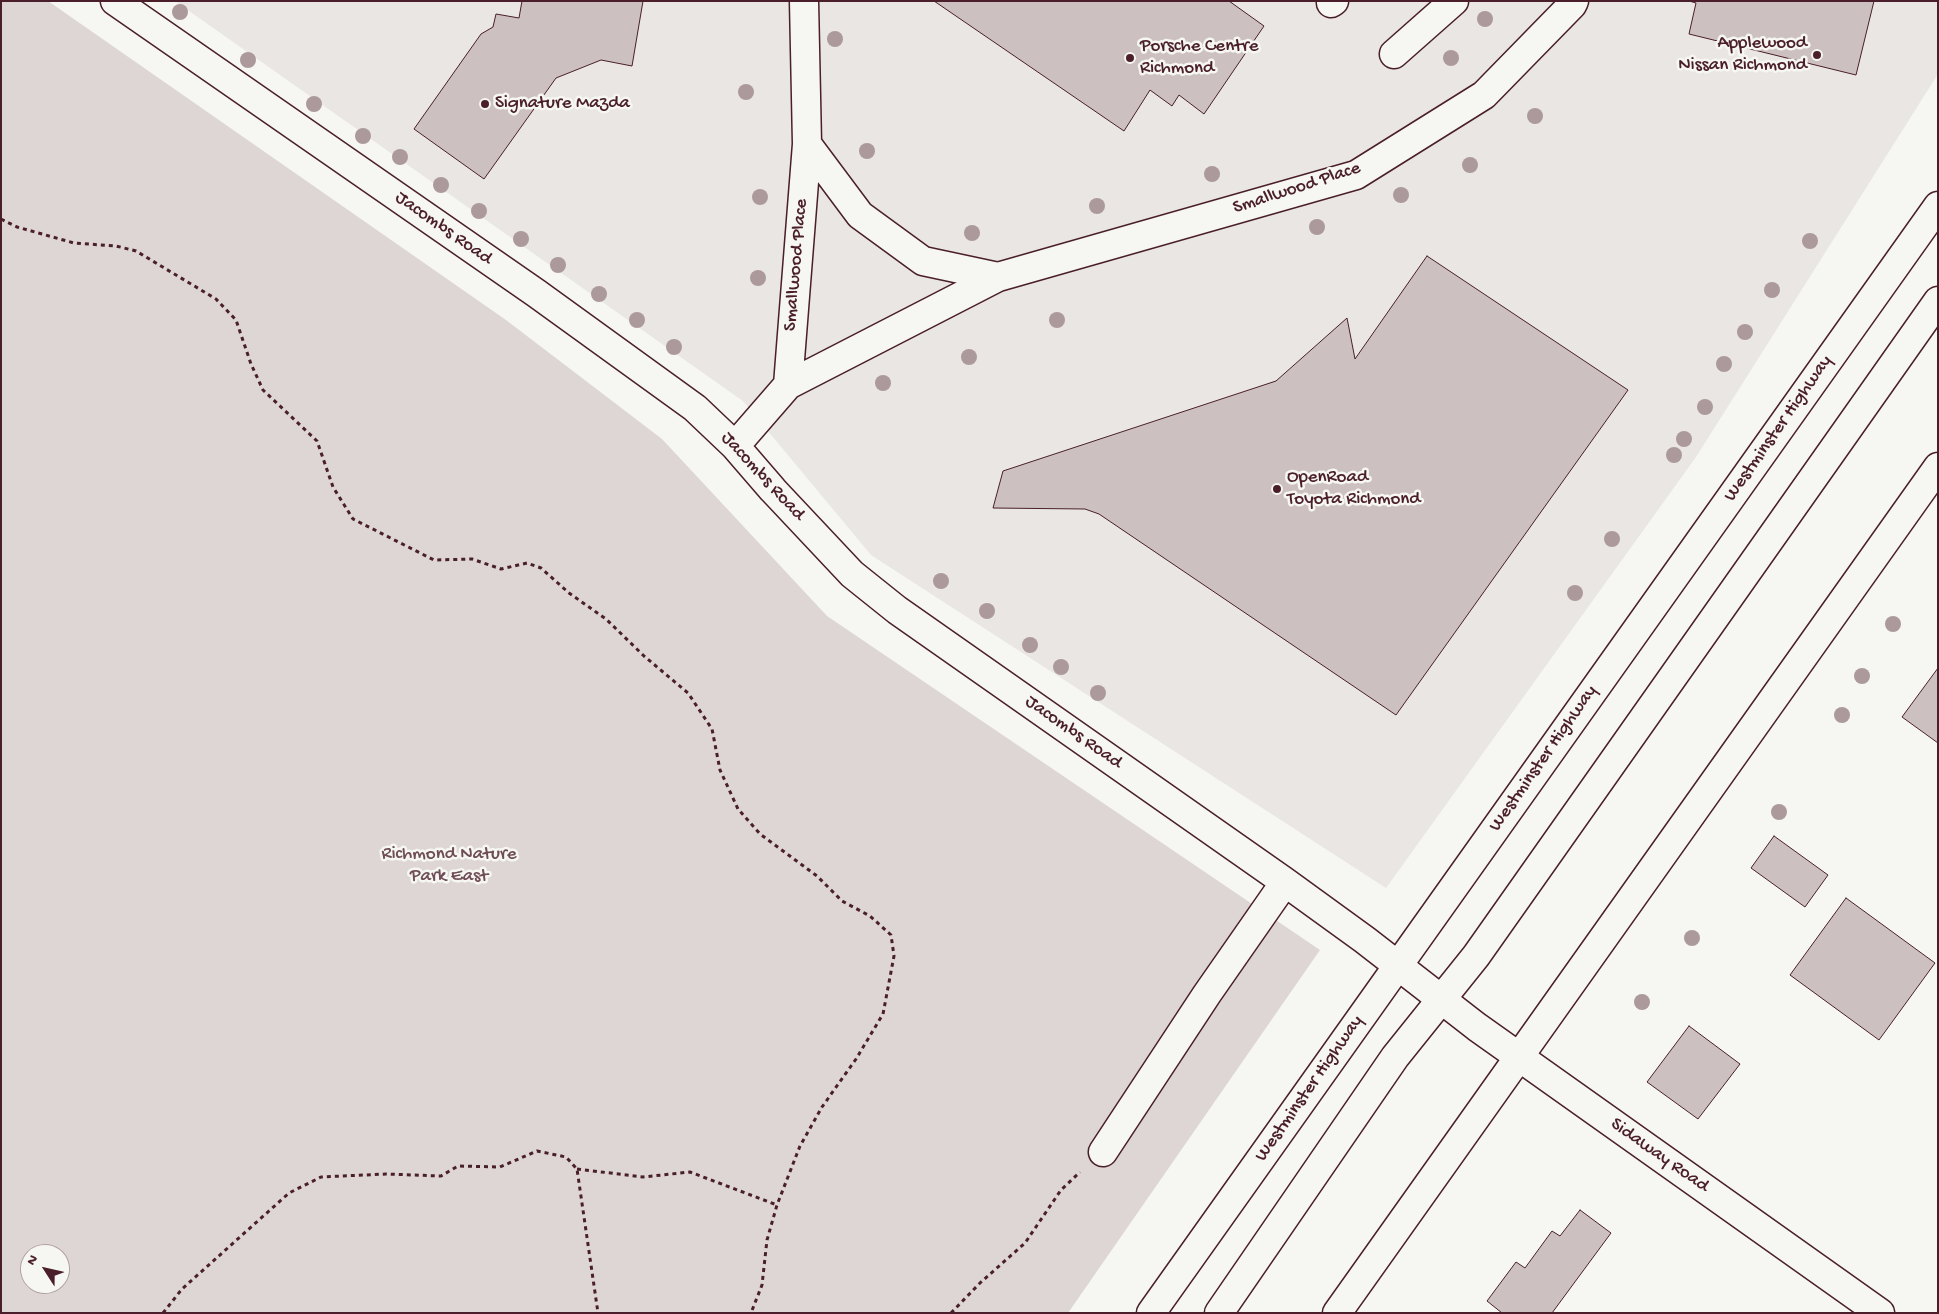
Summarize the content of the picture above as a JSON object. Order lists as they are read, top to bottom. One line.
{"streets":{"street":["Smallwood Place","Jacombs Road","Westminster Highway","Sidaway Road"]},"crossings":[["Smallwood Place","Jacombs Road"],["Jacombs Road","Westminster Highway"],["Jacombs Road","Sidaway Road"]],"parks":["Richmond Nature Park East"],"places":["Applewood Nissan Richmond","Porsche Centre Richmond","Signature Mazda","OpenRoad Toyota Richmond"],"north":"top left"}
